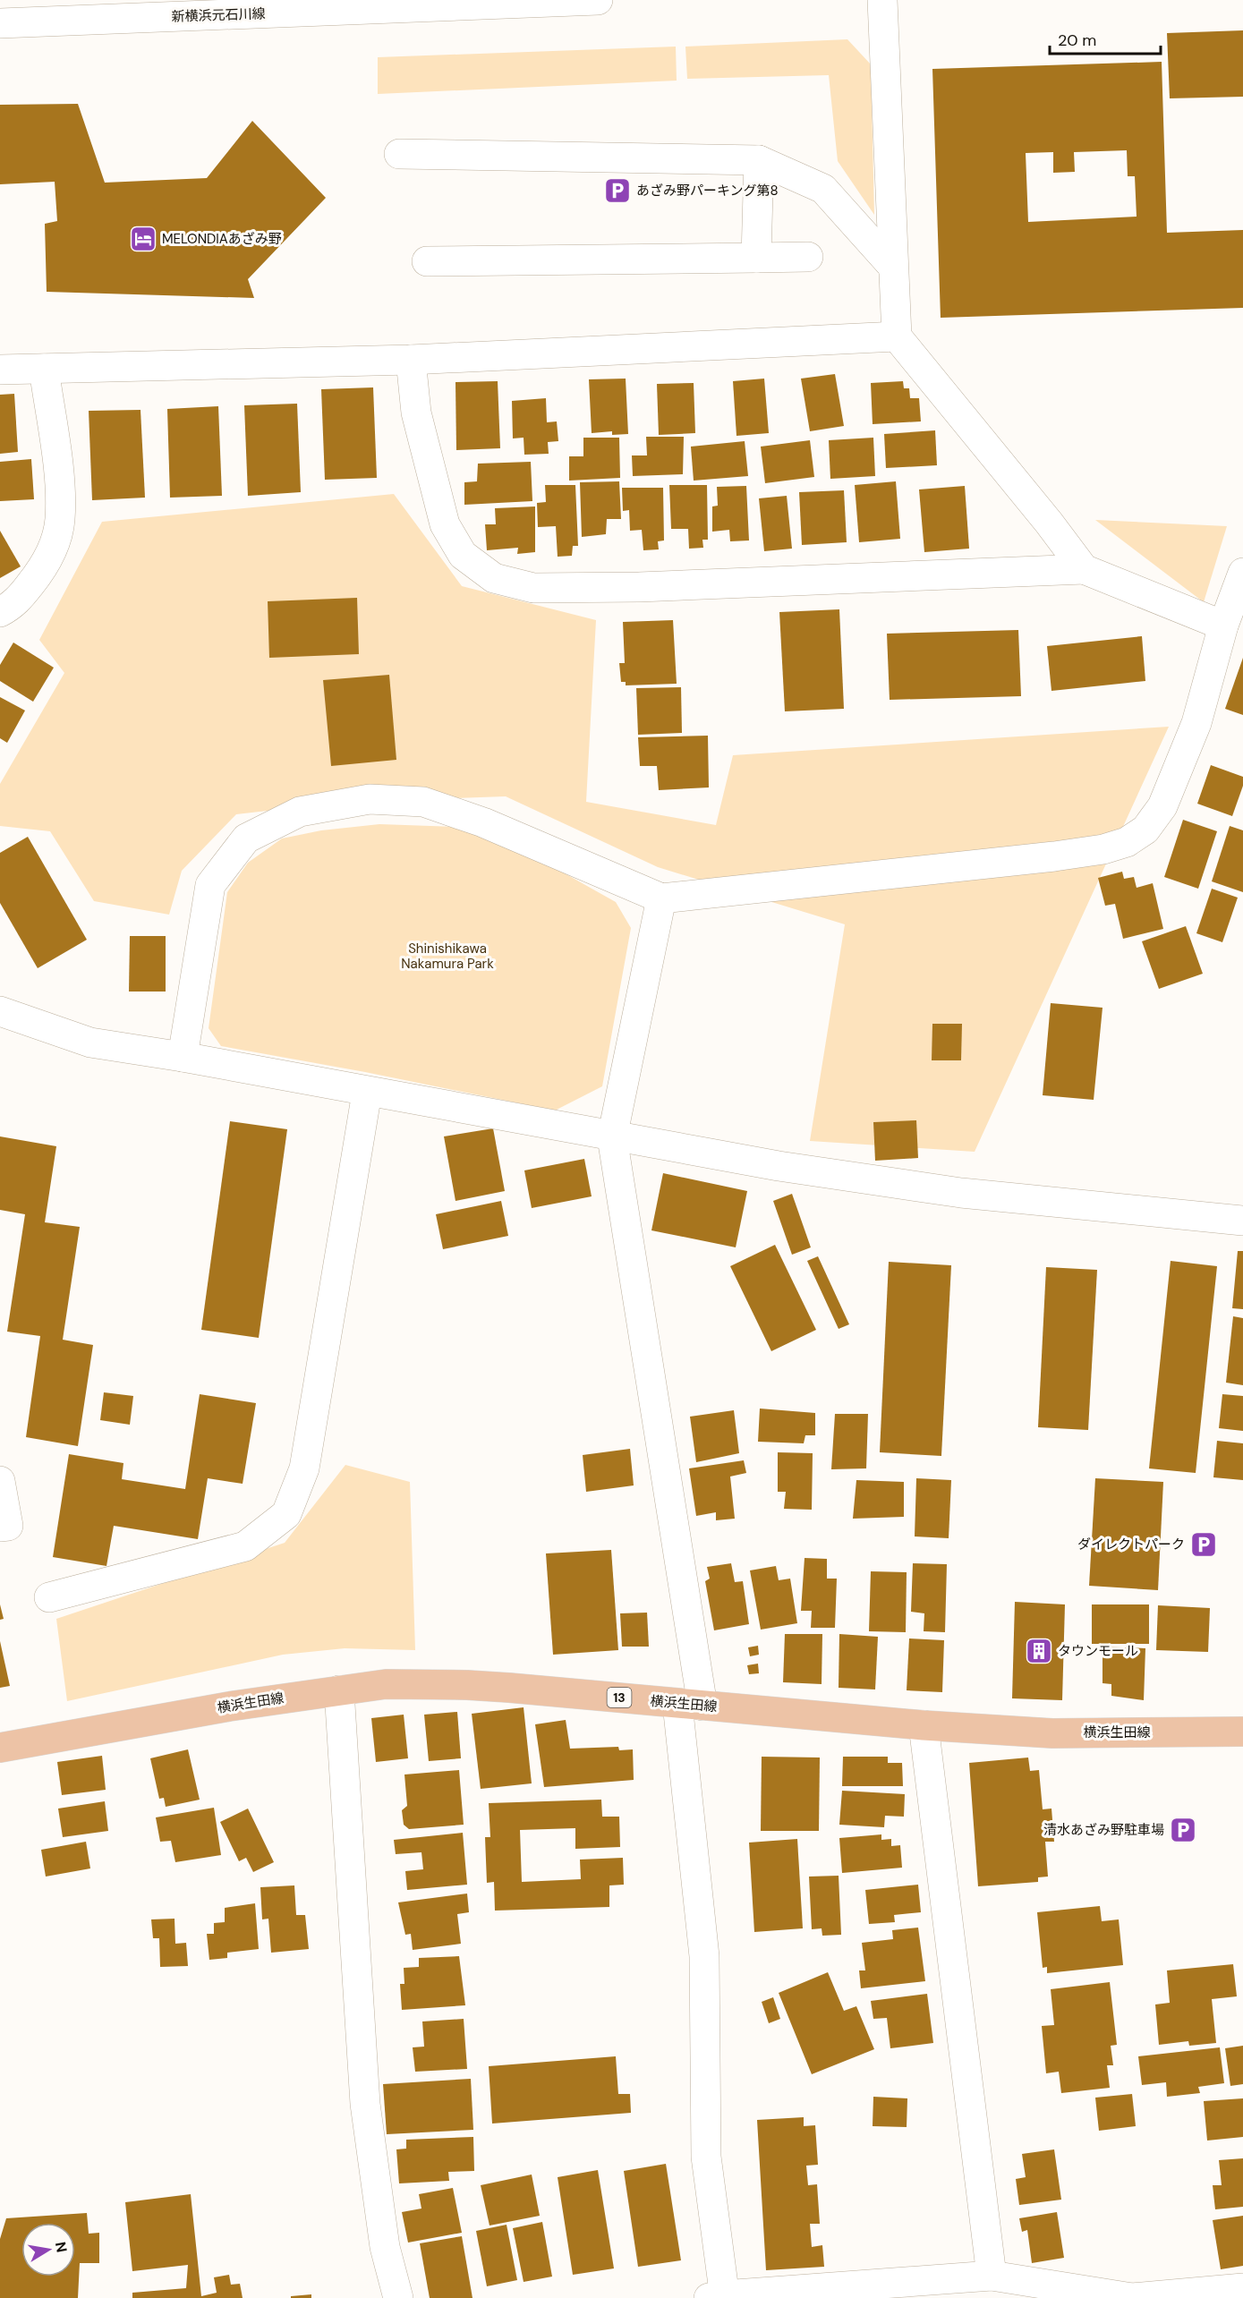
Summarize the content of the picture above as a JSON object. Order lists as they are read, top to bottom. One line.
{"streets":{"main road":["13","横浜生田線"],"street":["新横浜元石川線"]},"parks":["Shinishikawa Nakamura Park"],"places":{"parking":["あざみ野パーキング第8","ダイレクトパーク","清水あざみ野駐車場"],"hotel":["MELONDIAあざみ野"],"building":["タウンモール"]},"scale_bar":"20 m","north":"right"}
